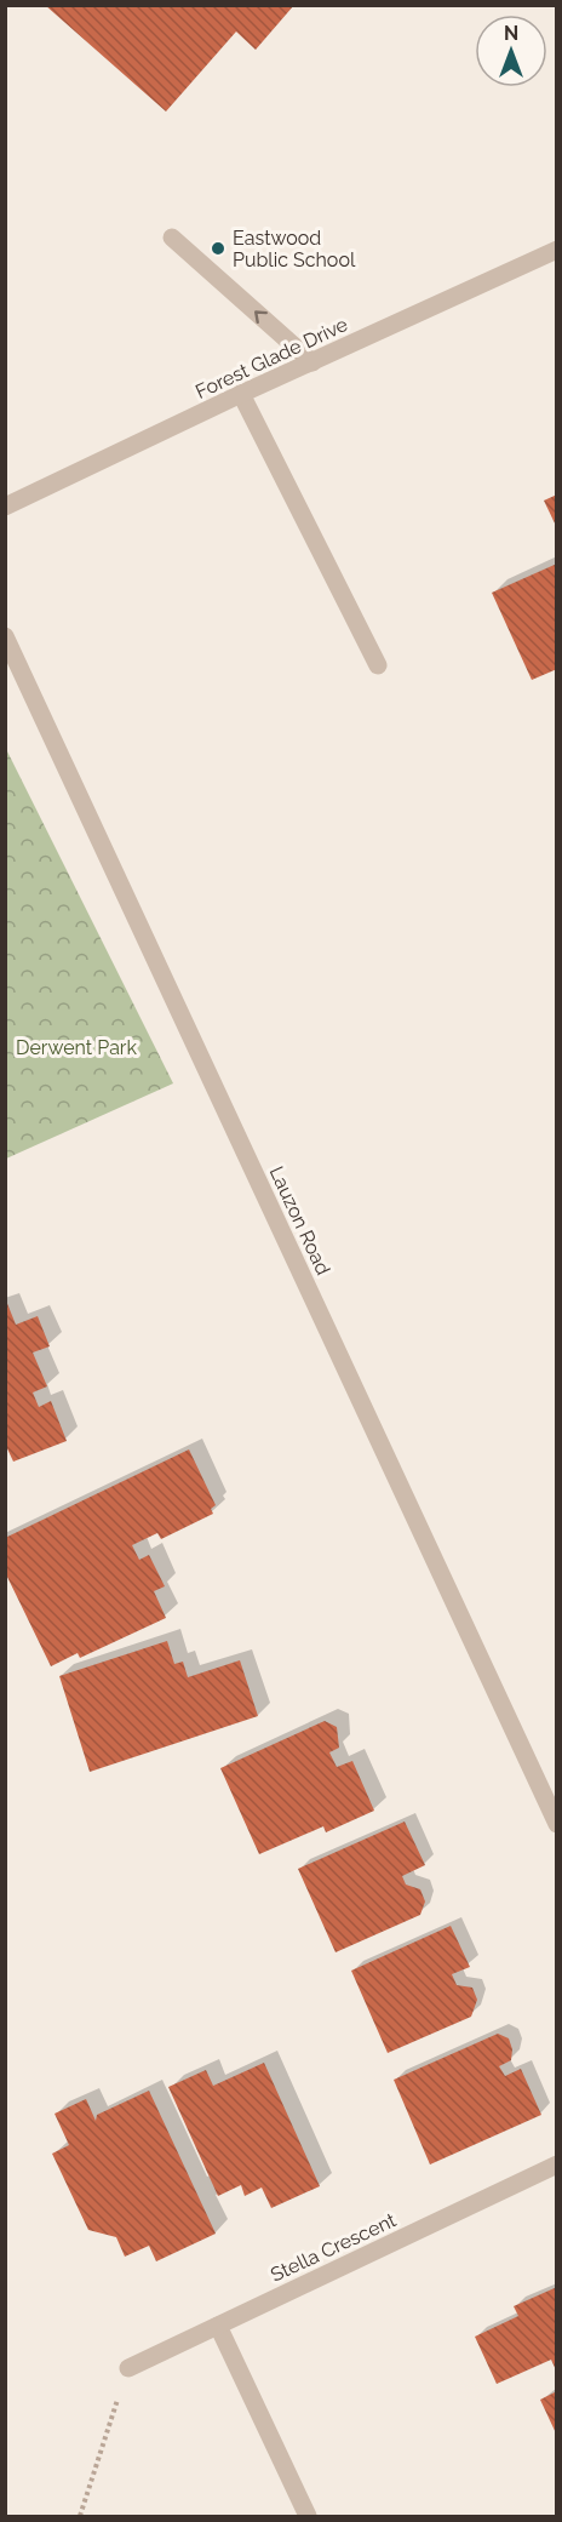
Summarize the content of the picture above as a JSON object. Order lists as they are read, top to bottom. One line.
{"streets":{"street":["Forest Glade Drive","Lauzon Road","Stella Crescent"]},"parks":["Derwent Park"],"places":["Eastwood Public School"],"north":"top"}
